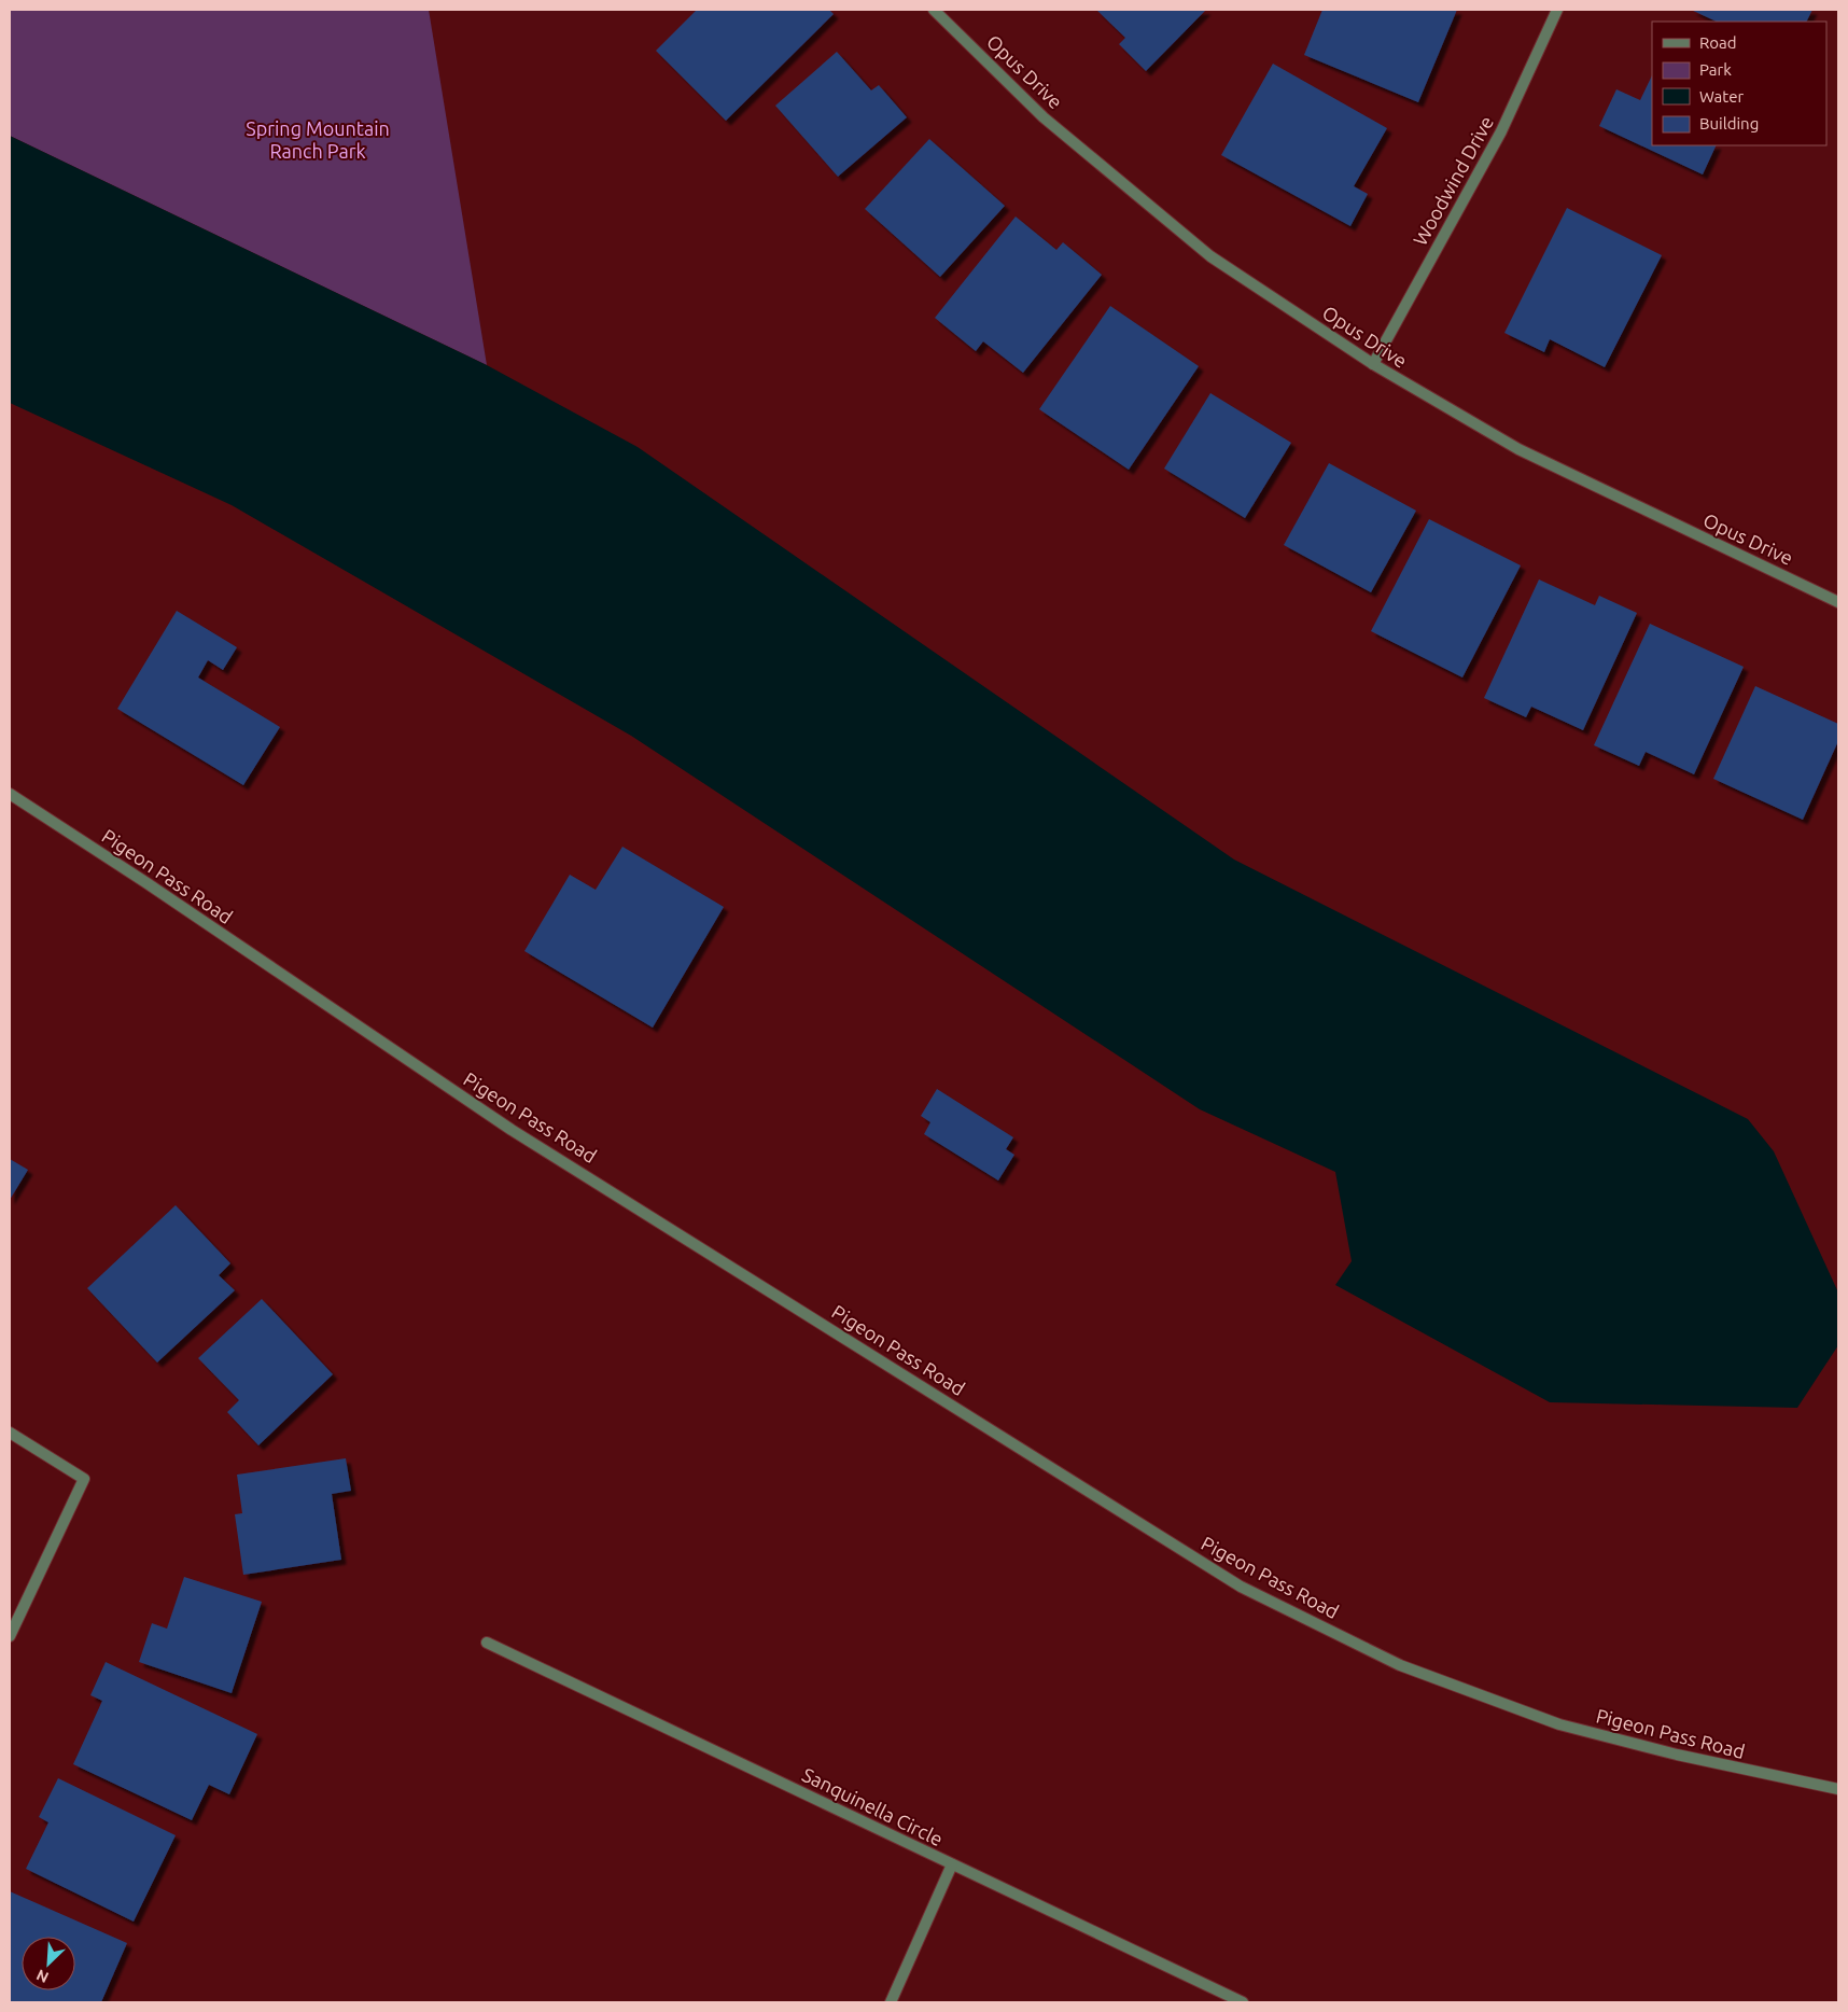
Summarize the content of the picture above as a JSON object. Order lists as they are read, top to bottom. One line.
{"streets":{"street":["Opus Drive","Woodwind Drive","Pigeon Pass Road","Sanquinella Circle"]},"crossings":[["Opus Drive","Woodwind Drive"]],"parks":["Spring Mountain Ranch Park"],"legend":["Road","Park","Water","Building"],"north":"bottom left"}
